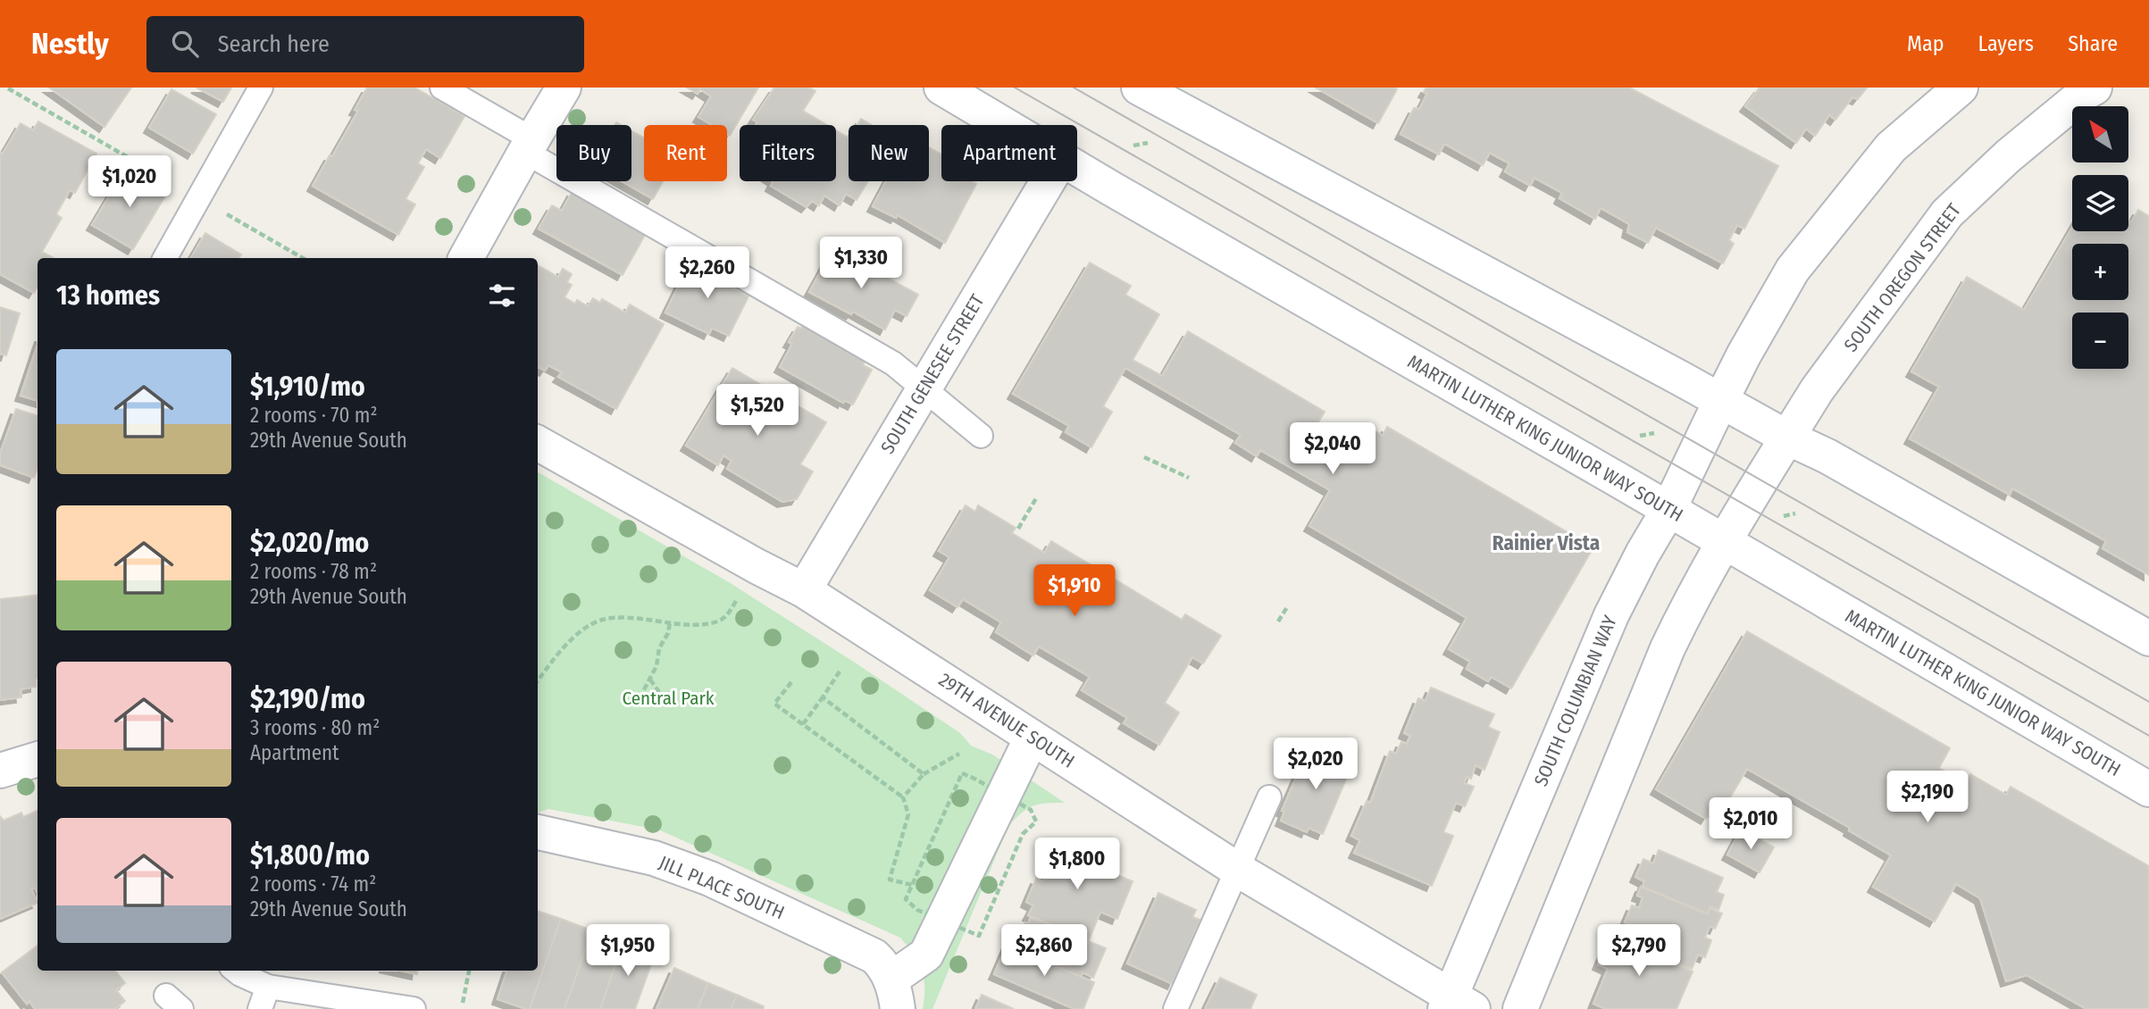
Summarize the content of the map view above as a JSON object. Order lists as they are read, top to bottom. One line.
{"streets":{"street":["SOUTH OREGON STREET","SOUTH GENESEE STREET","MARTIN LUTHER KING JUNIOR WAY SOUTH","SOUTH COLUMBIAN WAY","29TH AVENUE SOUTH","JILL PLACE SOUTH"]},"crossings":[["SOUTH GENESEE STREET","29TH AVENUE SOUTH"],["MARTIN LUTHER KING JUNIOR WAY SOUTH","SOUTH COLUMBIAN WAY"],["SOUTH COLUMBIAN WAY","29TH AVENUE SOUTH"]],"districts":["Rainier Vista"],"parks":["Central Park"],"north":"top left","page":{"header":"Nestly","search":"Search here","nav":["Map","Layers","Share"],"map_buttons":["+","−"],"chip":["Buy","Rent","Filters","New","Apartment"],"price":["$1,020","$1,330","$2,260","$1,520","$2,040","$1,910","$2,020","$2,190","$2,010","$1,800","$1,950","$2,860","$2,790"],"heading":"13 homes","list":[{"name":"$1,910/mo","note":"2 rooms · 70 m² · 29th Avenue South"},{"name":"$2,020/mo","note":"2 rooms · 78 m² · 29th Avenue South"},{"name":"$2,190/mo","note":"3 rooms · 80 m² · Apartment"},{"name":"$1,800/mo","note":"2 rooms · 74 m² · 29th Avenue South"}]}}
